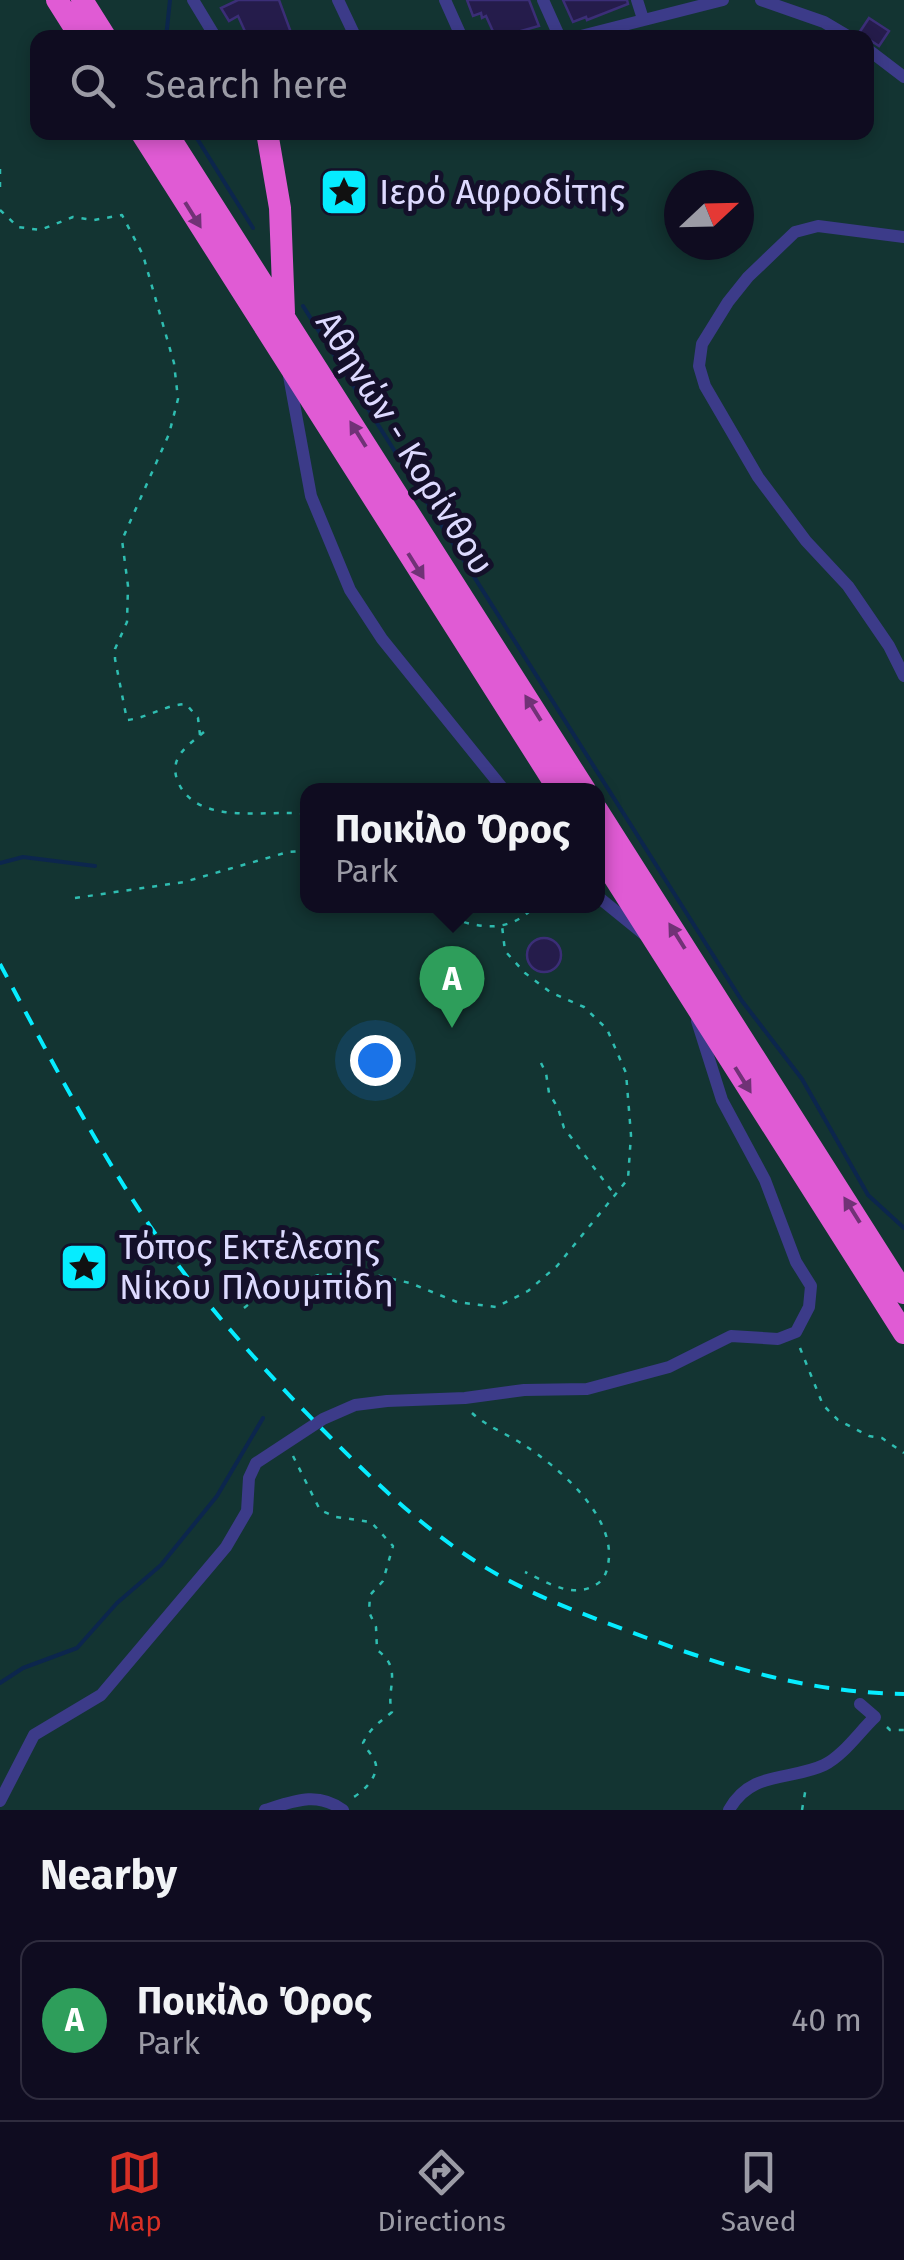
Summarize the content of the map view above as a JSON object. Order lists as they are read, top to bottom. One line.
{"streets":{"highway":["Αθηνών - Κορίνθου"]},"places":{"place":["Ιερό Αφροδίτης","Τόπος Εκτέλεσης Νίκου Πλουμπίδη"]},"north":"right","page":{"search":"Search here","popup":["Ποικίλο Όρος","Park"],"pins":"A","heading":"Nearby","list":[{"mark":"A","name":"Ποικίλο Όρος","note":"Park","value":"40 m"}],"nav":["Map","Directions","Saved"]}}
